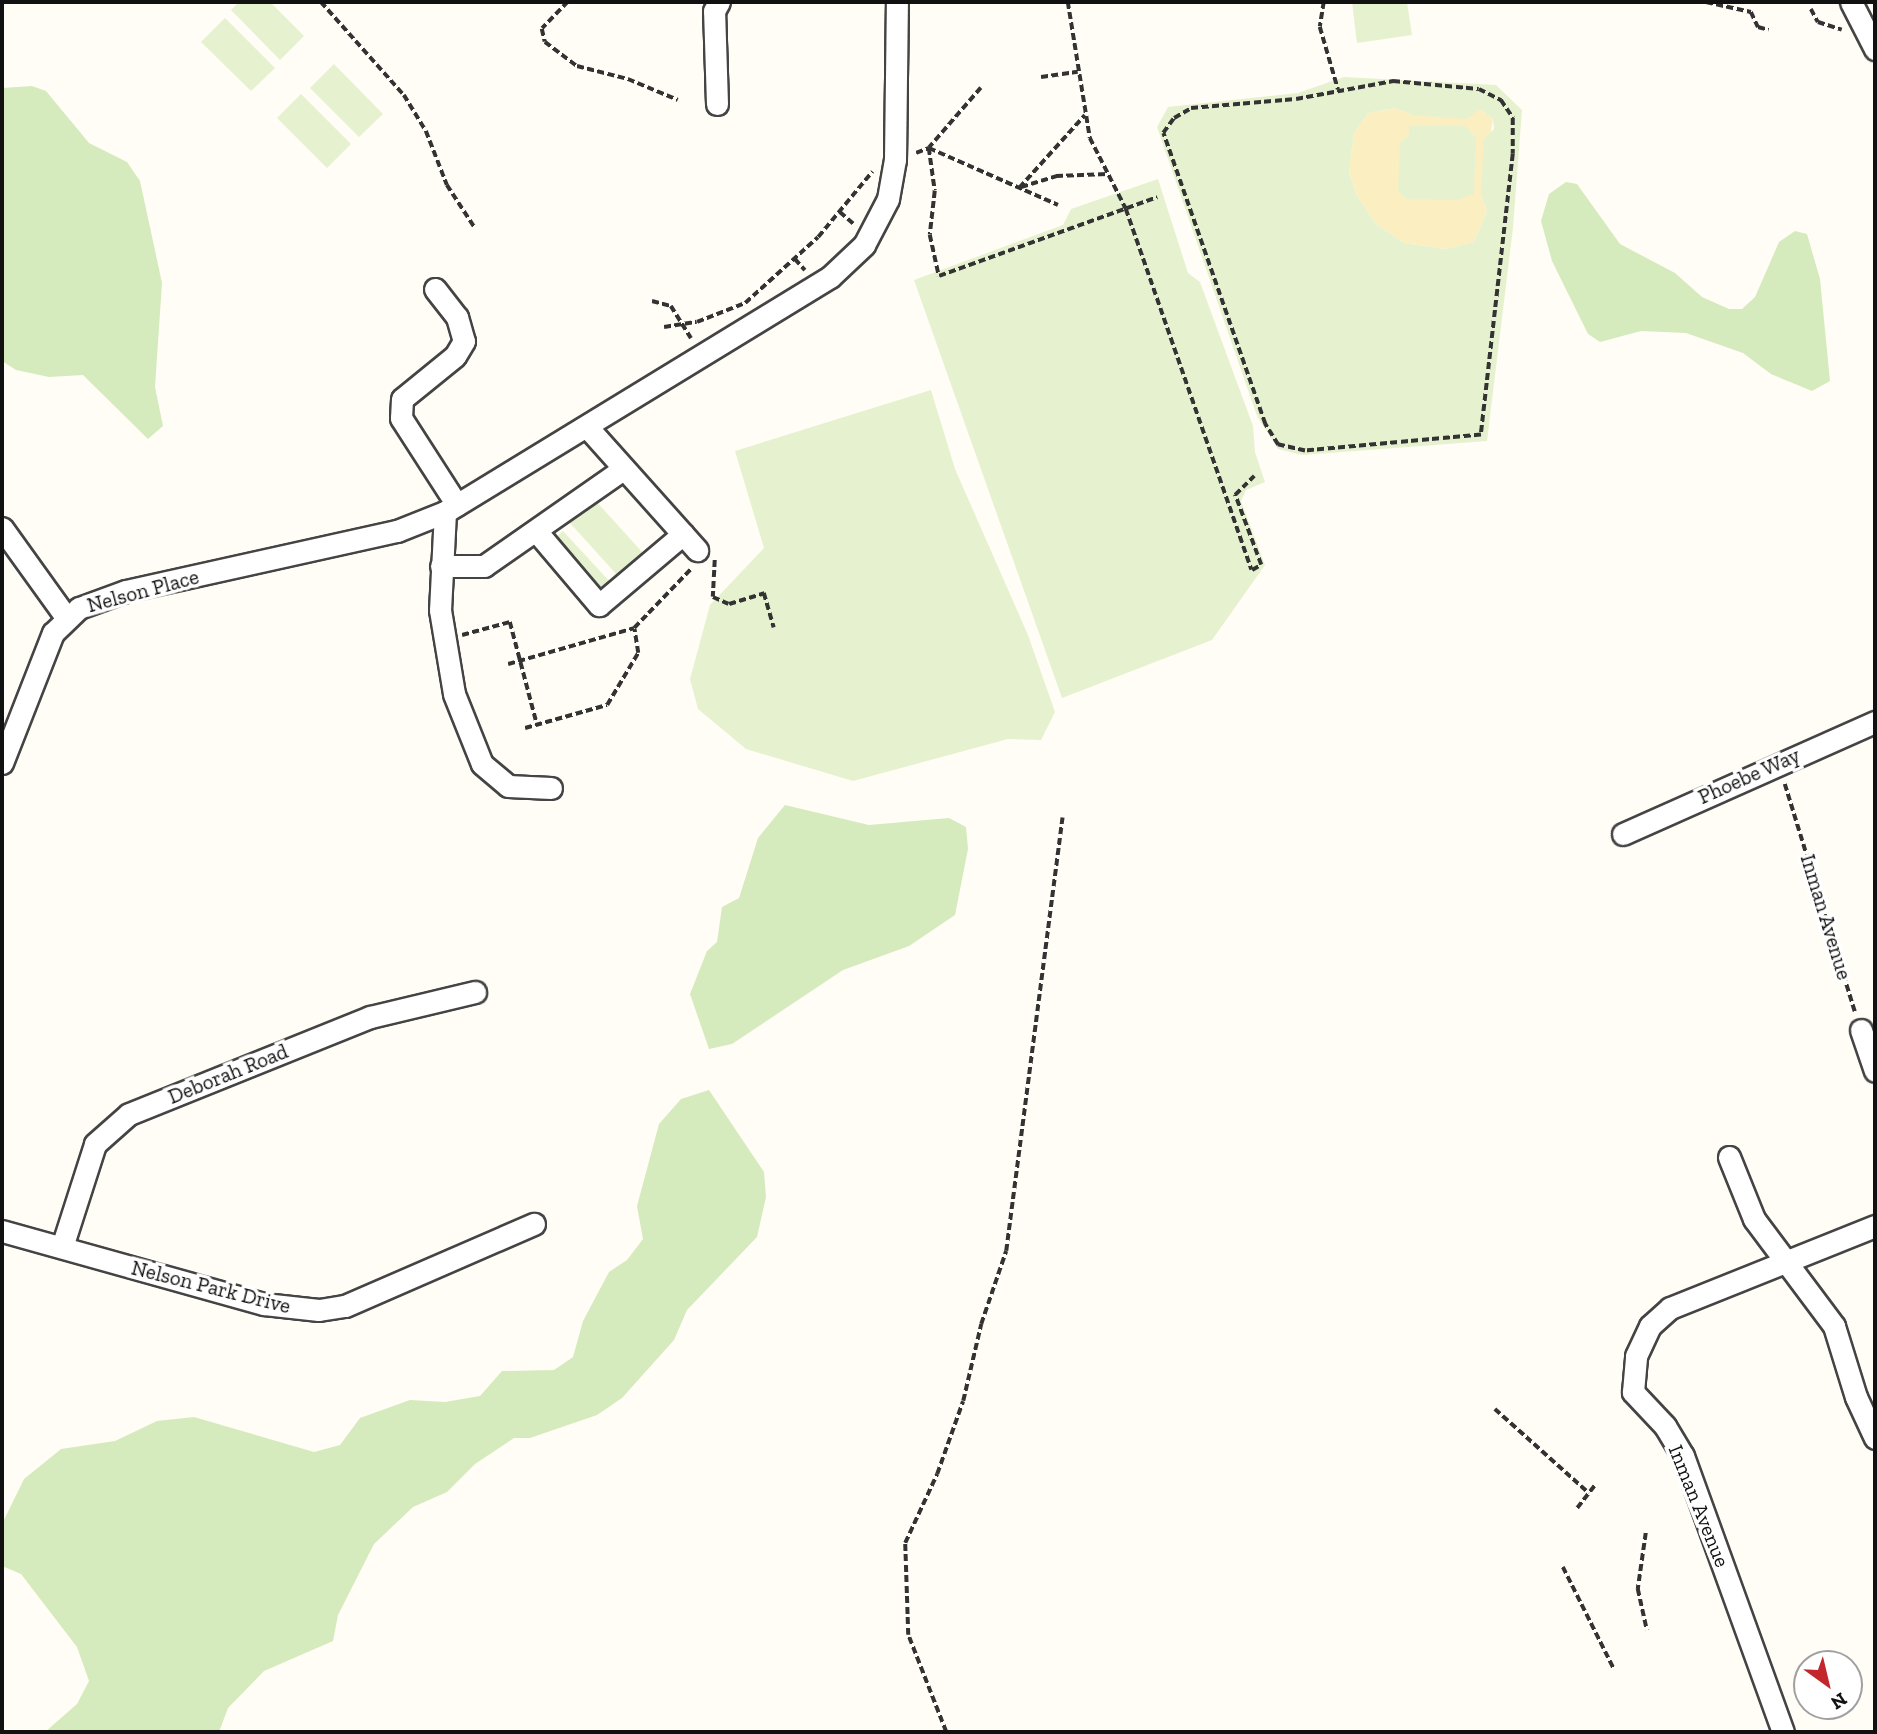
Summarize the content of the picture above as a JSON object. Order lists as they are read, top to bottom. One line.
{"streets":{"street":["Nelson Place","Phoebe Way","Inman Avenue","Deborah Road","Nelson Park Drive"]},"crossings":[["Phoebe Way","Inman Avenue"],["Deborah Road","Nelson Park Drive"]],"north":"bottom right"}
